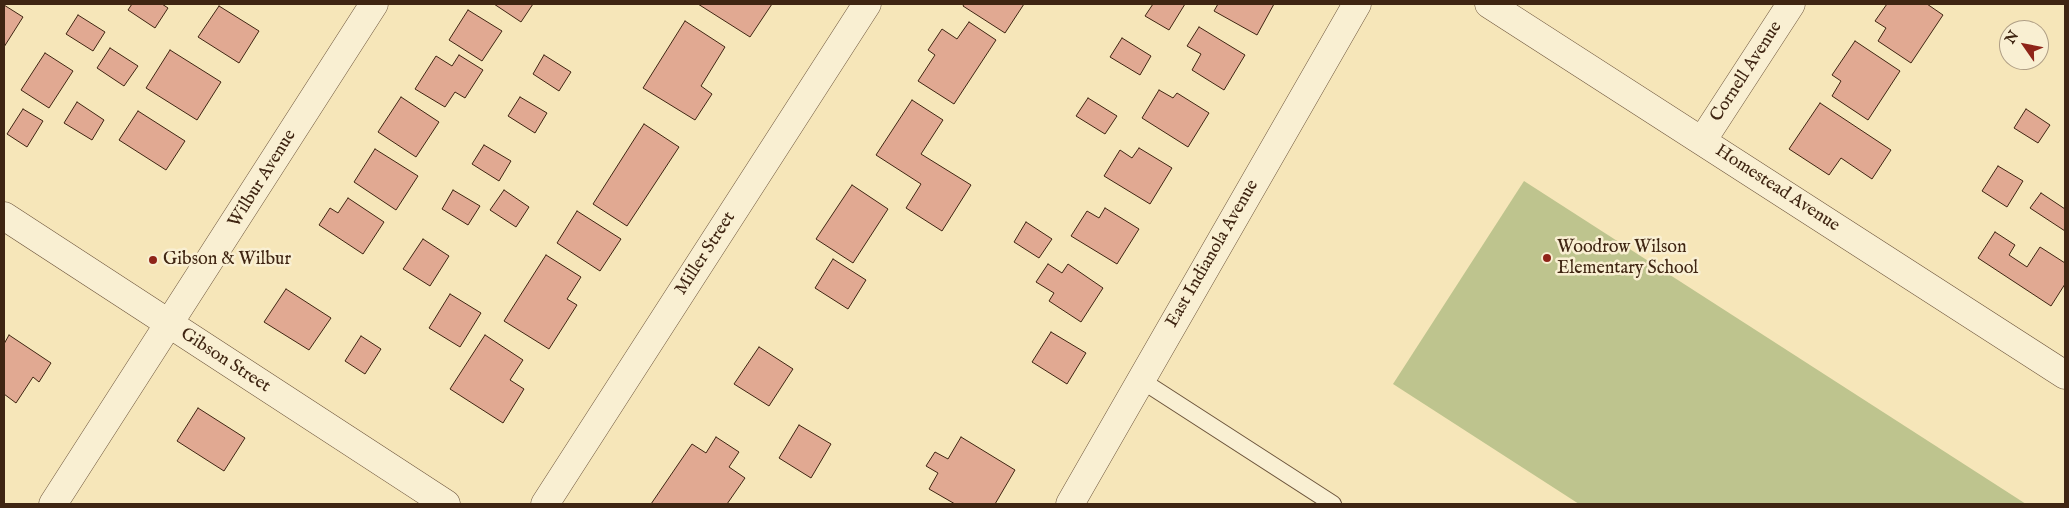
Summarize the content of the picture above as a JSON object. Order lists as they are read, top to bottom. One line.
{"streets":{"street":["Cornell Avenue","Wilbur Avenue","Homestead Avenue","Miller Street","East Indianola Avenue","Gibson Street"]},"crossings":[["Cornell Avenue","Homestead Avenue"],["Wilbur Avenue","Gibson Street"]],"places":["Woodrow Wilson Elementary School","Gibson & Wilbur"],"north":"top left"}
